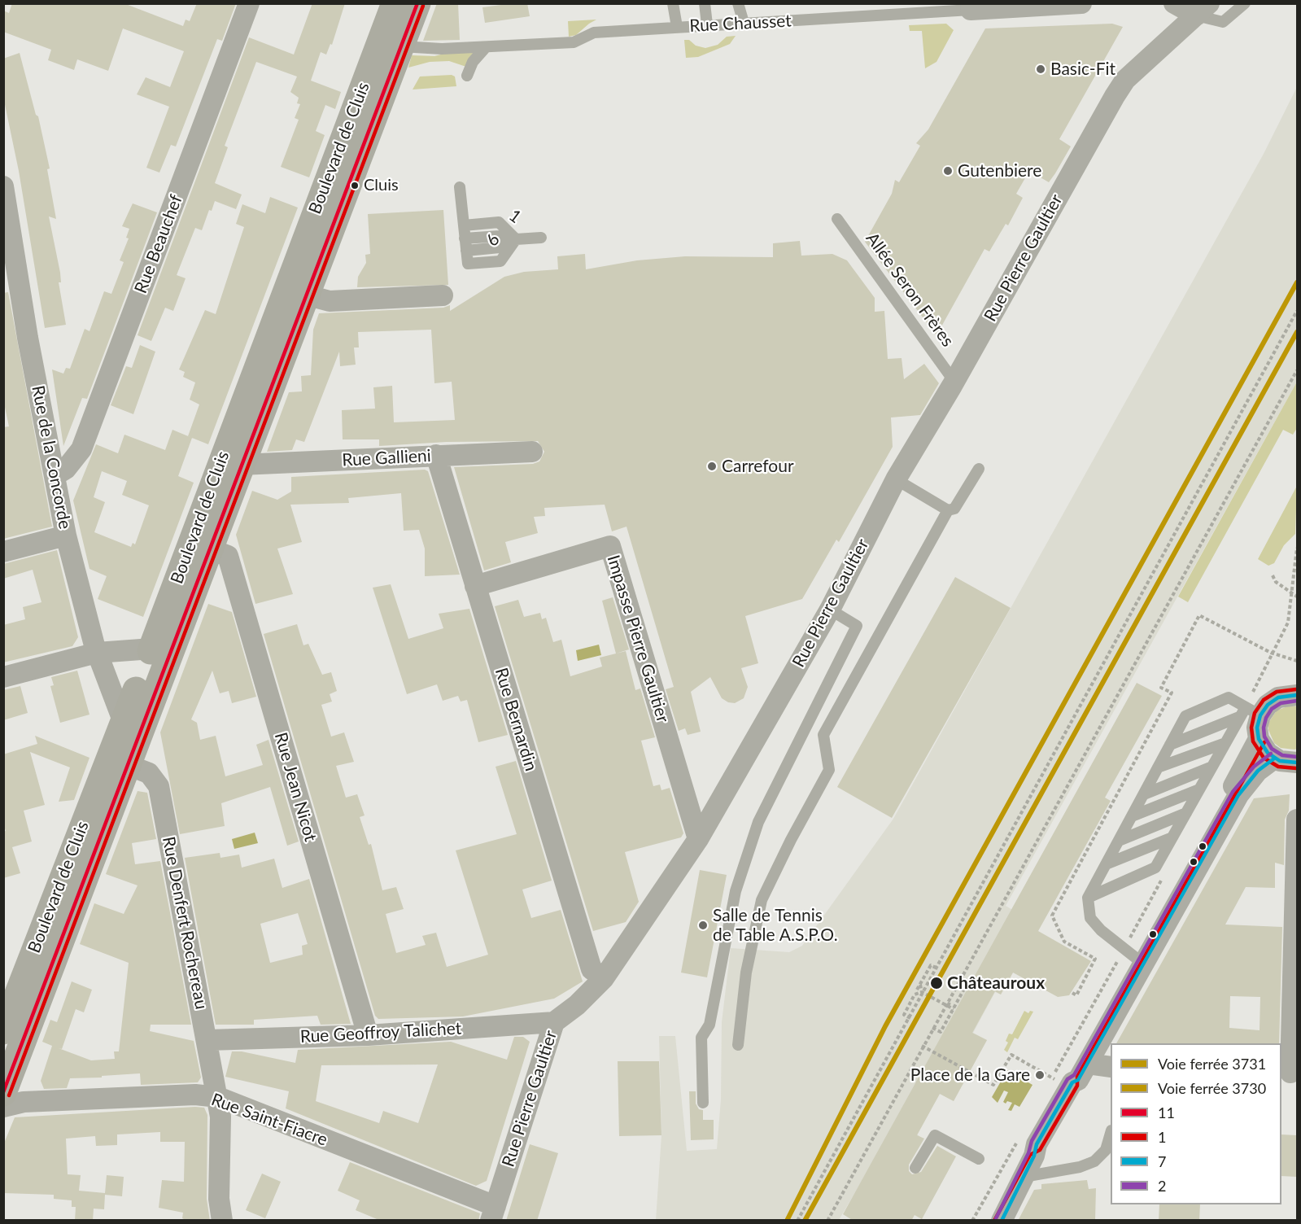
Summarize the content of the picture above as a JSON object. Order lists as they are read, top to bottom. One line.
{"streets":{"main road":["Boulevard de Cluis"],"street":["Rue Chausset","Rue Beauchef","Rue Pierre Gaultier","Rue de la Concorde","Rue Gallieni","Impasse Pierre Gaultier","Rue Bernardin","Rue Jean Nicot","Rue Denfert Rochereau","Rue Geoffroy Talichet","Rue Saint-Fiacre"],"lane":["1","Allée Seron Frères"]},"crossings":[["Rue Chausset","Boulevard de Cluis"],["Boulevard de Cluis","Rue de la Concorde"],["Boulevard de Cluis","Rue Gallieni"],["Boulevard de Cluis","Rue Jean Nicot"],["Boulevard de Cluis","Rue Denfert Rochereau"],["Rue Beauchef","Rue de la Concorde"],["Rue Pierre Gaultier","Allée Seron Frères"],["Rue Pierre Gaultier","Impasse Pierre Gaultier"],["Rue Pierre Gaultier","Rue Bernardin"],["Rue Pierre Gaultier","Rue Geoffroy Talichet"],["Rue Pierre Gaultier","Rue Saint-Fiacre"],["Rue Gallieni","Rue Bernardin"],["Impasse Pierre Gaultier","Rue Bernardin"],["Rue Jean Nicot","Rue Geoffroy Talichet"],["Rue Denfert Rochereau","Rue Geoffroy Talichet"],["Rue Denfert Rochereau","Rue Saint-Fiacre"]],"places":["Basic-Fit","Gutenbiere","Cluis","Carrefour","Salle de Tennis de Table A.S.P.O.","Châteauroux","Place de la Gare"],"lines":["transit line 11","transit line 1","rail line 3731","rail line 3730","transit line 7","transit line 2"],"legend":["Voie ferrée 3731","Voie ferrée 3730","11","1","7","2"]}
